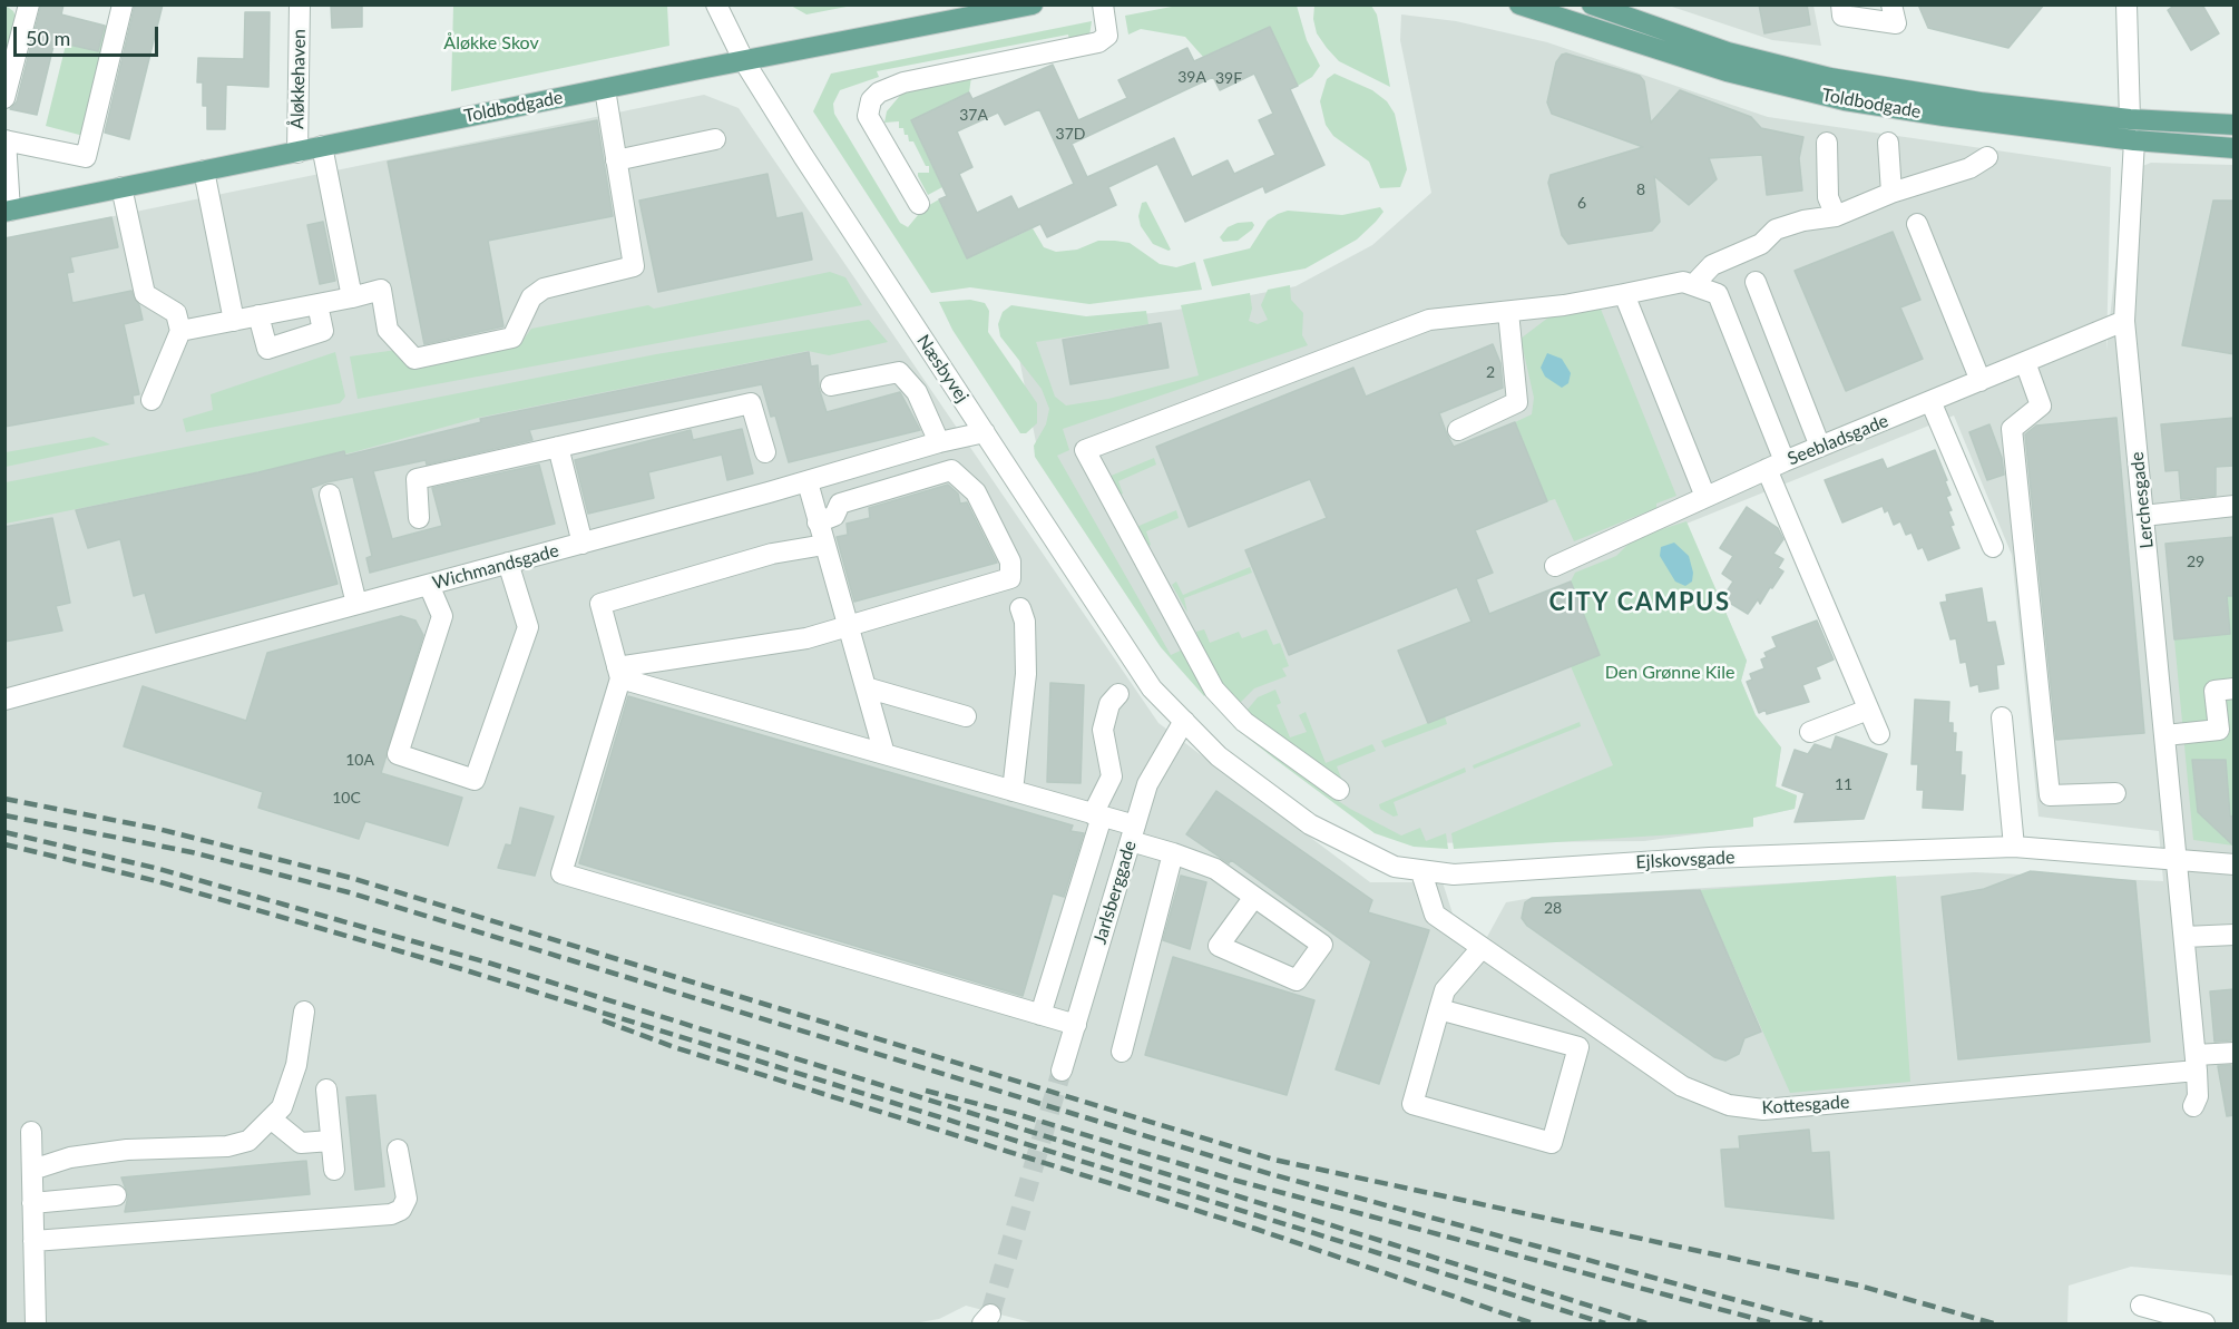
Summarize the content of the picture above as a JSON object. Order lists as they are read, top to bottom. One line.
{"streets":{"main road":["Toldbodgade"],"street":["Åløkkehaven","Næsbyvej","Seebladsgade","Lerchesgade","Wichmandsgade","Ejlskovsgade","Jarlsberggade","Kottesgade"]},"crossings":[["Åløkkehaven","Toldbodgade"],["Toldbodgade","Næsbyvej"],["Toldbodgade","Lerchesgade"],["Næsbyvej","Wichmandsgade"],["Næsbyvej","Ejlskovsgade"],["Næsbyvej","Jarlsberggade"],["Seebladsgade","Lerchesgade"],["Lerchesgade","Ejlskovsgade"],["Ejlskovsgade","Jarlsberggade"],["Ejlskovsgade","Kottesgade"]],"districts":["CITY CAMPUS"],"parks":["Åløkke Skov","Den Grønne Kile"],"house_numbers":["39A","39F","37A","37D","8","6","2","29","10A","11","10C","28"],"scale_bar":"50 m"}
